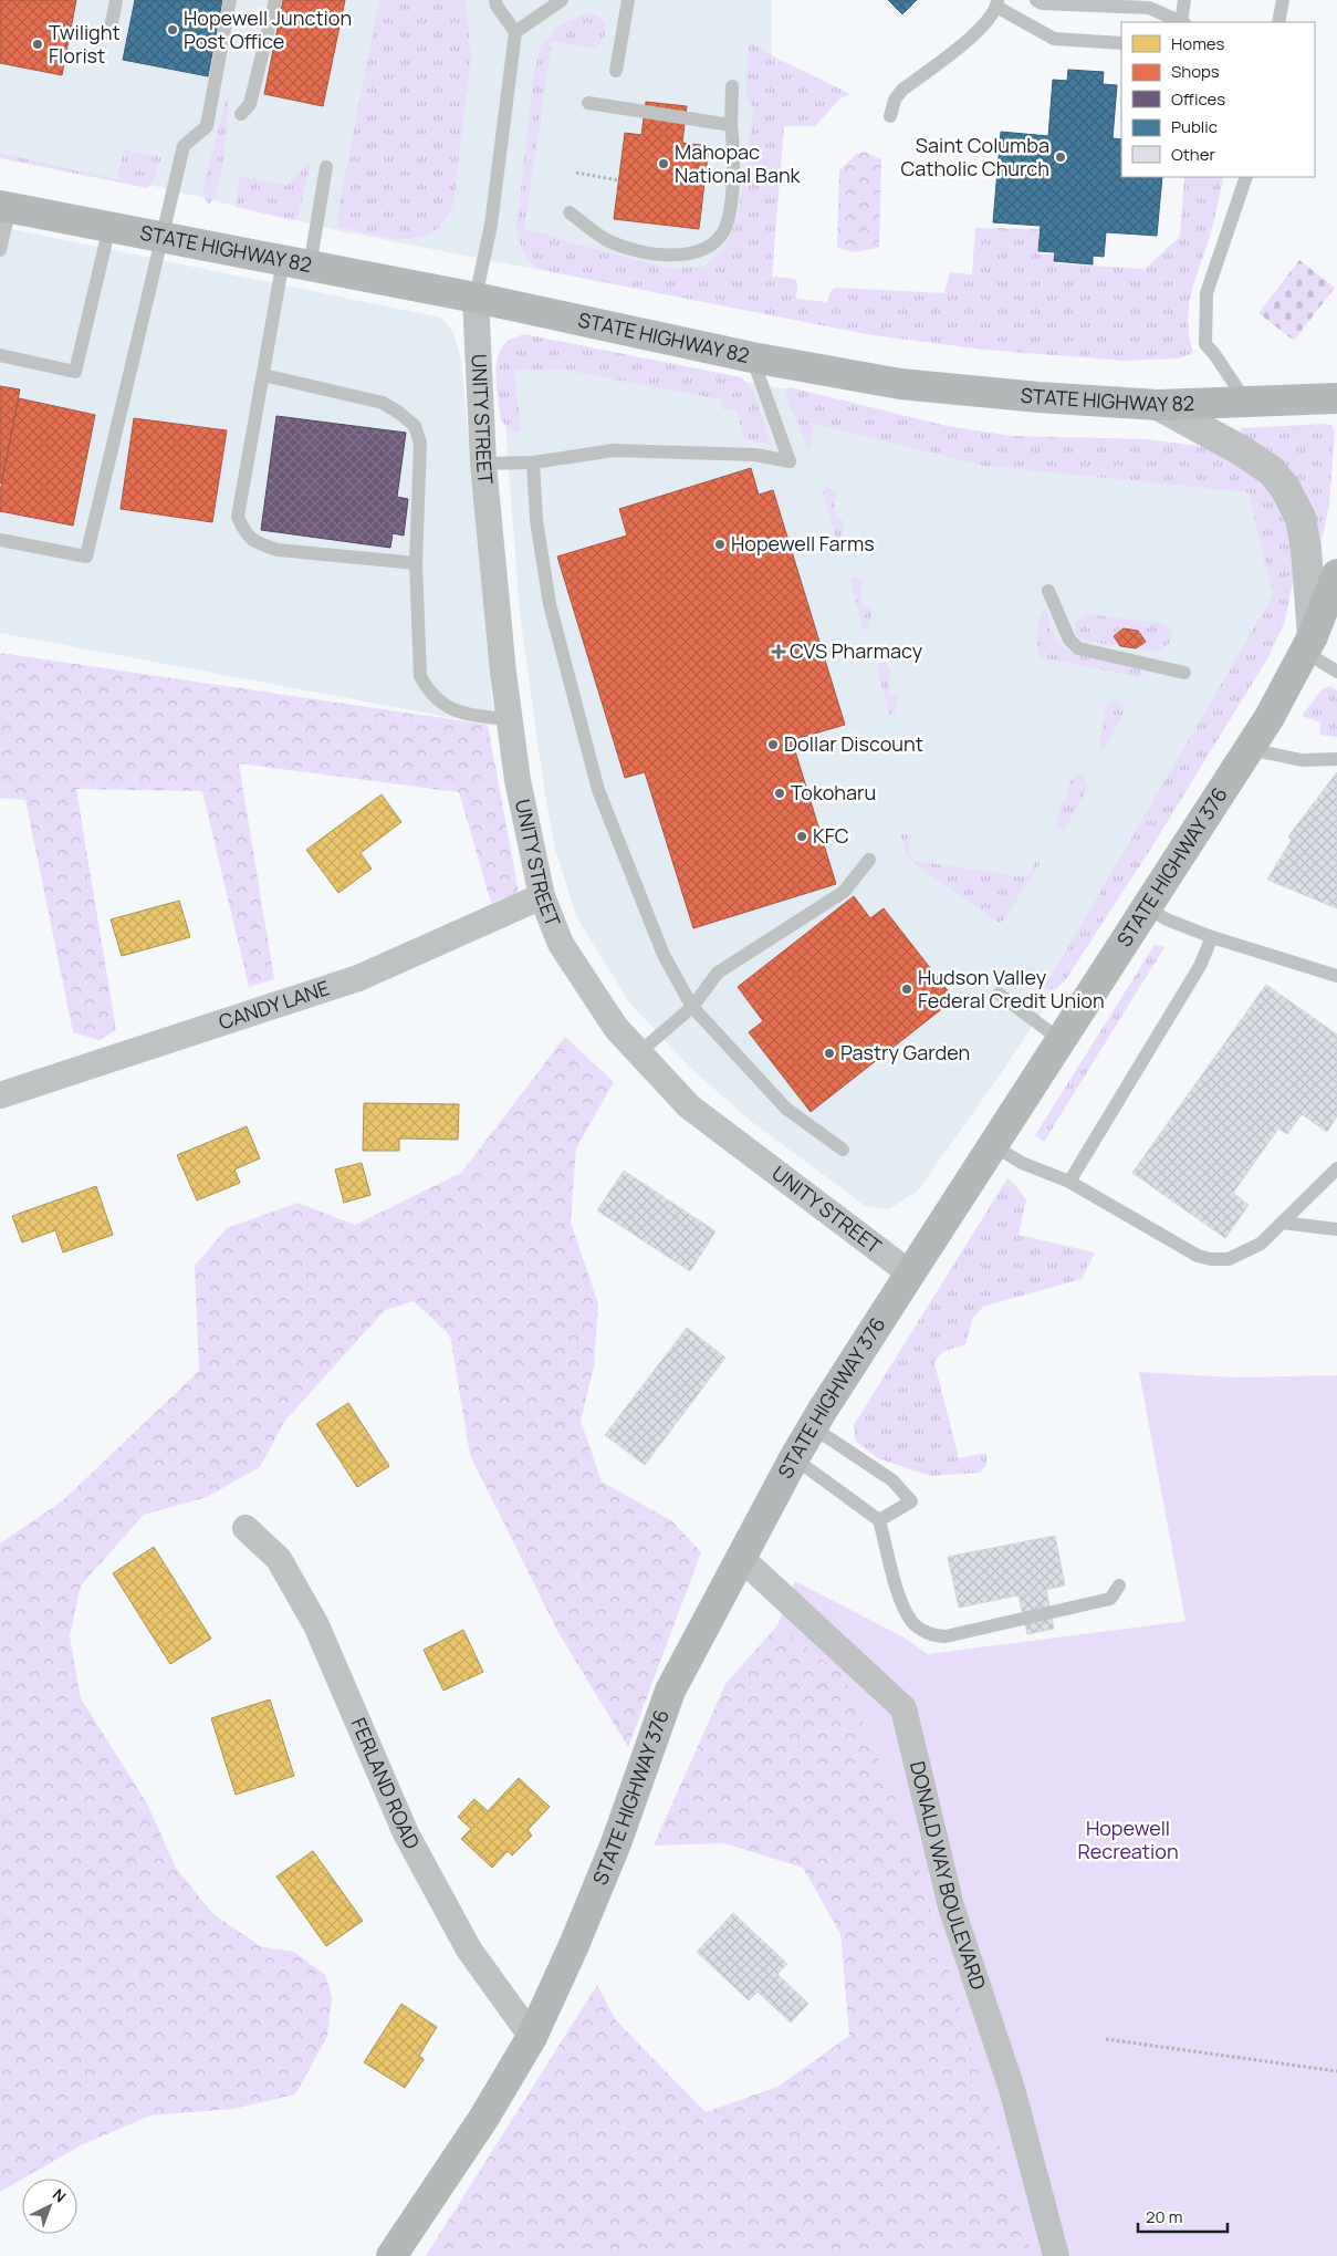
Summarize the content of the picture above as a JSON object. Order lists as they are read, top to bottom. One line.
{"streets":{"main road":["STATE HIGHWAY 82","STATE HIGHWAY 376"],"street":["UNITY STREET","CANDY LANE","FERLAND ROAD","DONALD WAY BOULEVARD"]},"crossings":[["STATE HIGHWAY 82","UNITY STREET"],["UNITY STREET","STATE HIGHWAY 376"],["UNITY STREET","CANDY LANE"],["STATE HIGHWAY 376","FERLAND ROAD"],["STATE HIGHWAY 376","DONALD WAY BOULEVARD"]],"parks":["Hopewell Recreation"],"places":{"other":["Hopewell Junction Post Office","Twilight Florist","Saint Columba Catholic Church","Mahopac National Bank","Hopewell Farms","Dollar Discount","Tokoharu","KFC","Hudson Valley Federal Credit Union","Pastry Garden"],"health":["CVS Pharmacy"]},"legend":["Homes","Shops","Offices","Public","Other"],"scale_bar":"20 m","north":"top right"}
